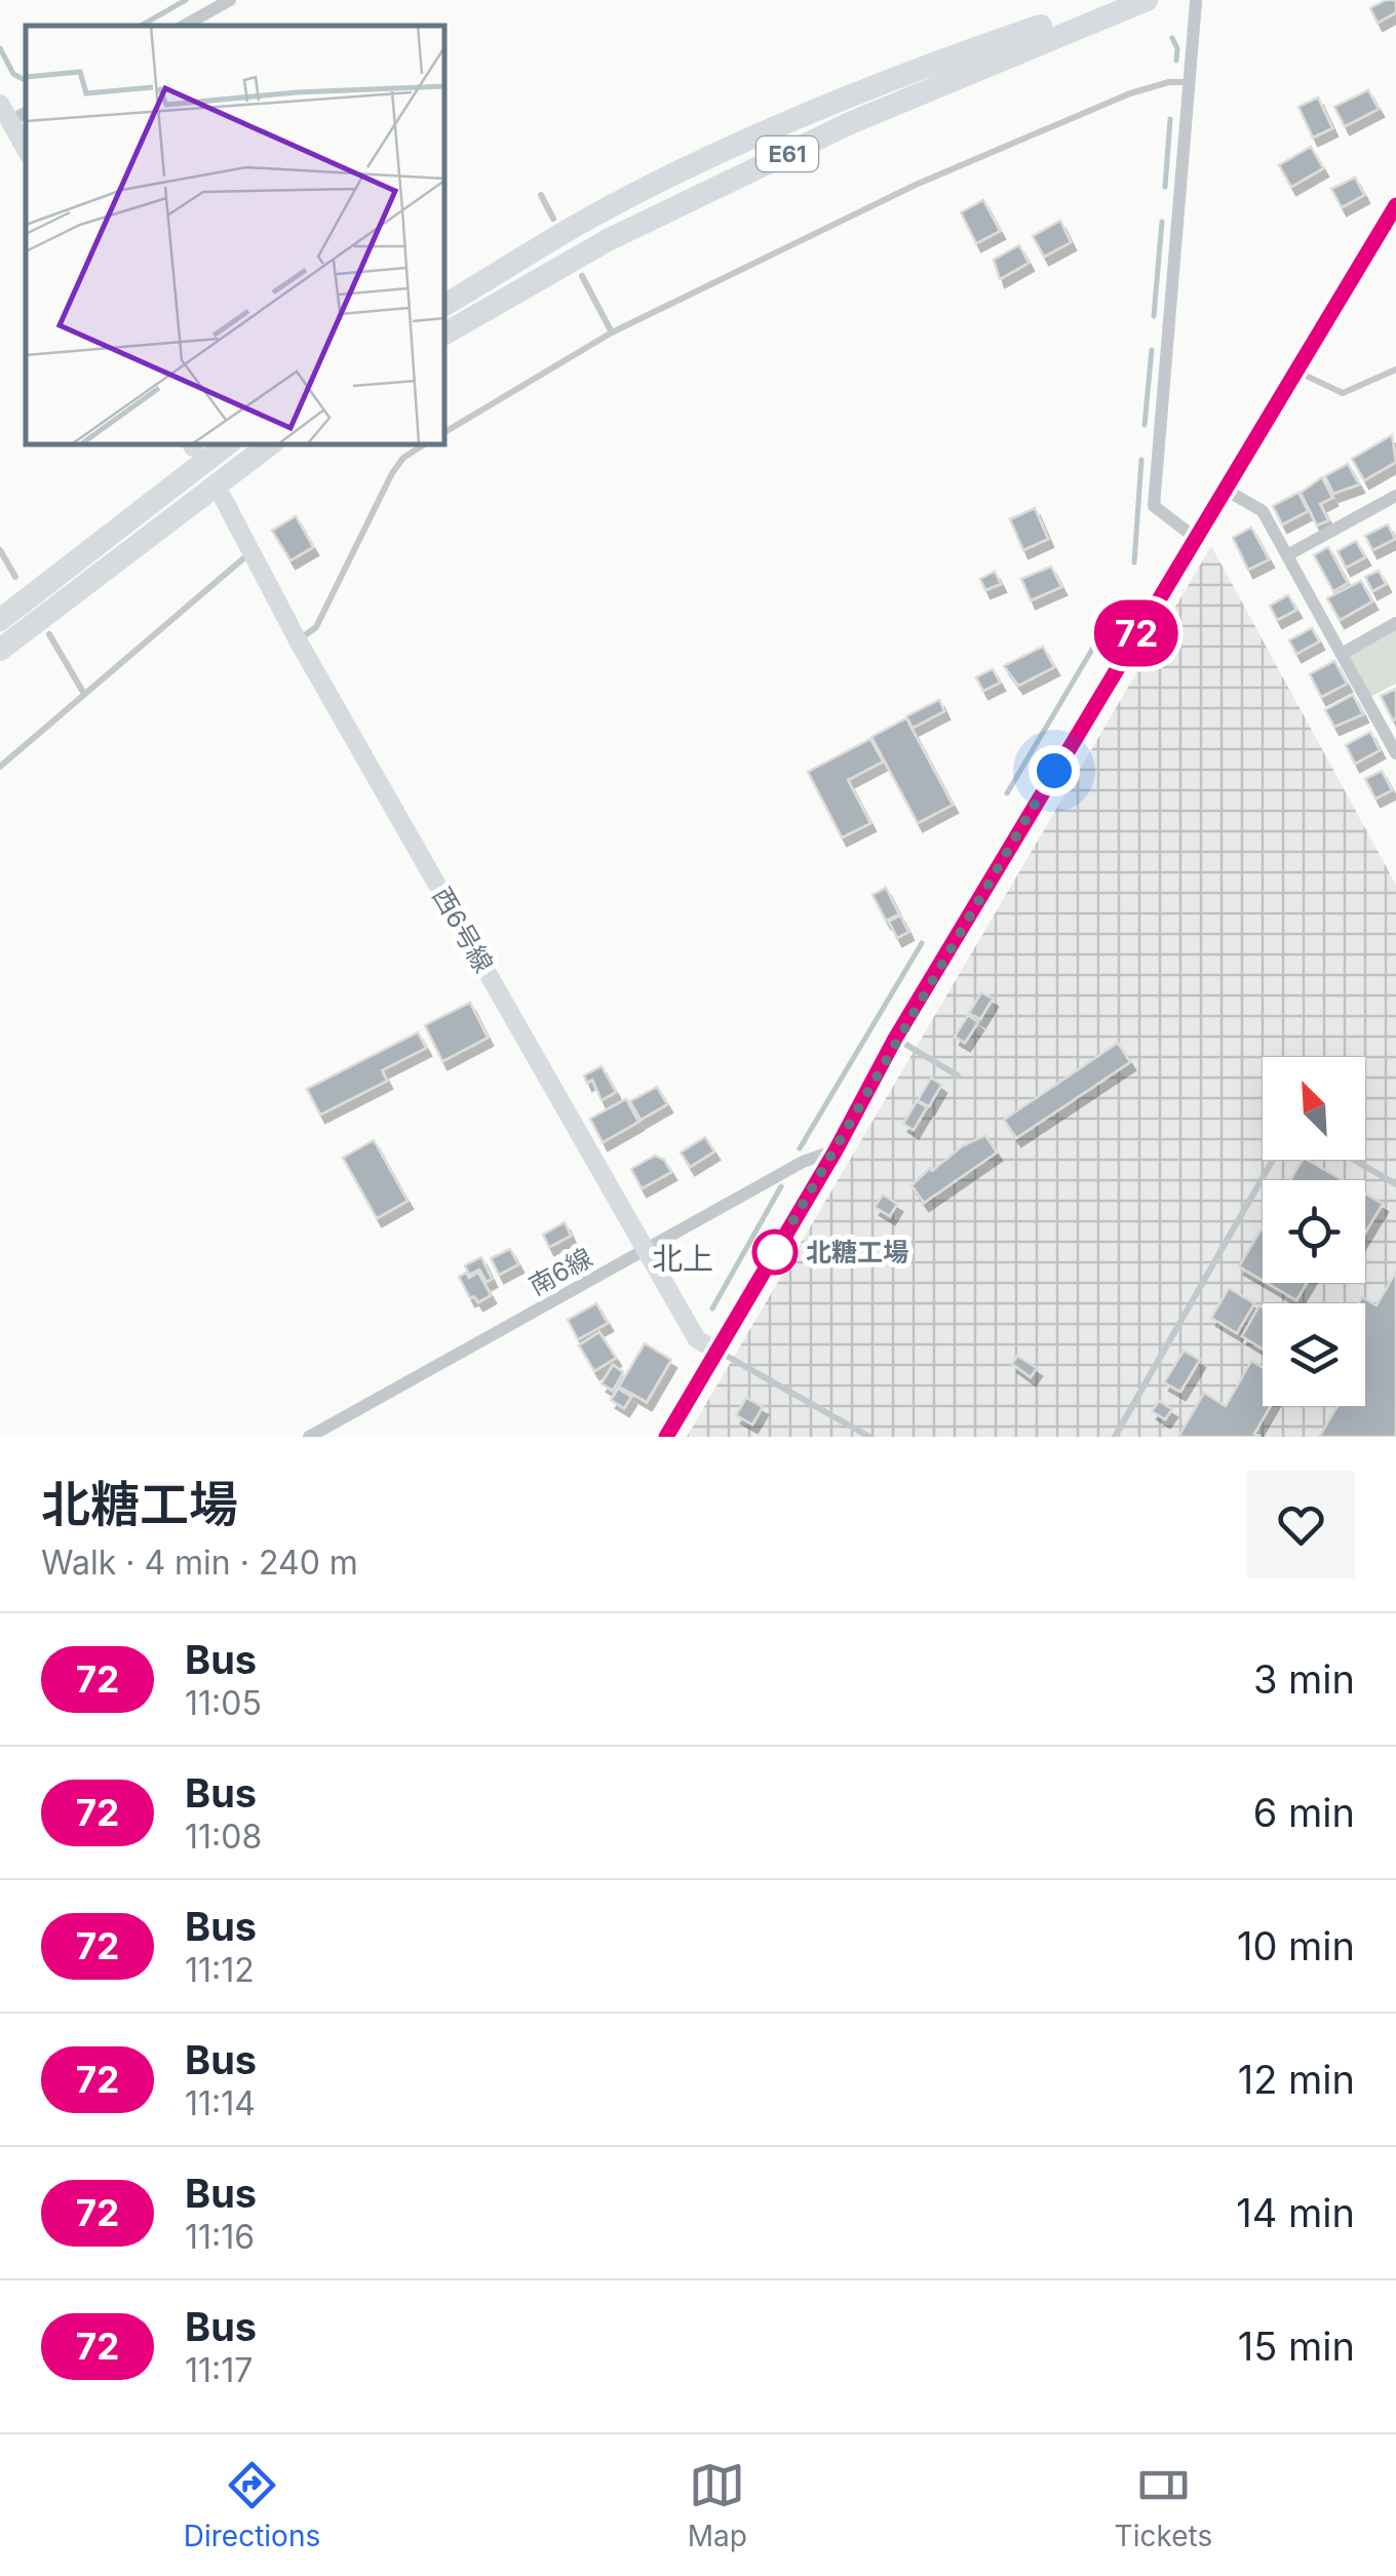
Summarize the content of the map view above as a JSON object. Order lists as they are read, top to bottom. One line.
{"streets":{"highway":["E61"],"street":["西6号線","南6線"]},"crossings":[["西6号線","南6線"]],"districts":["北上"],"places":["北糖工場"],"lines":["bus line 72"],"north":"top left","page":{"on_map":"72","heading":["北糖工場","Walk · 4 min · 240 m"],"list":[{"mark":"72","name":"Bus","note":"11:05","value":"3 min"},{"mark":"72","name":"Bus","note":"11:08","value":"6 min"},{"mark":"72","name":"Bus","note":"11:12","value":"10 min"},{"mark":"72","name":"Bus","note":"11:14","value":"12 min"},{"mark":"72","name":"Bus","note":"11:16","value":"14 min"},{"mark":"72","name":"Bus","note":"11:17","value":"15 min"}],"tabs":["Directions","Map","Tickets"]}}
